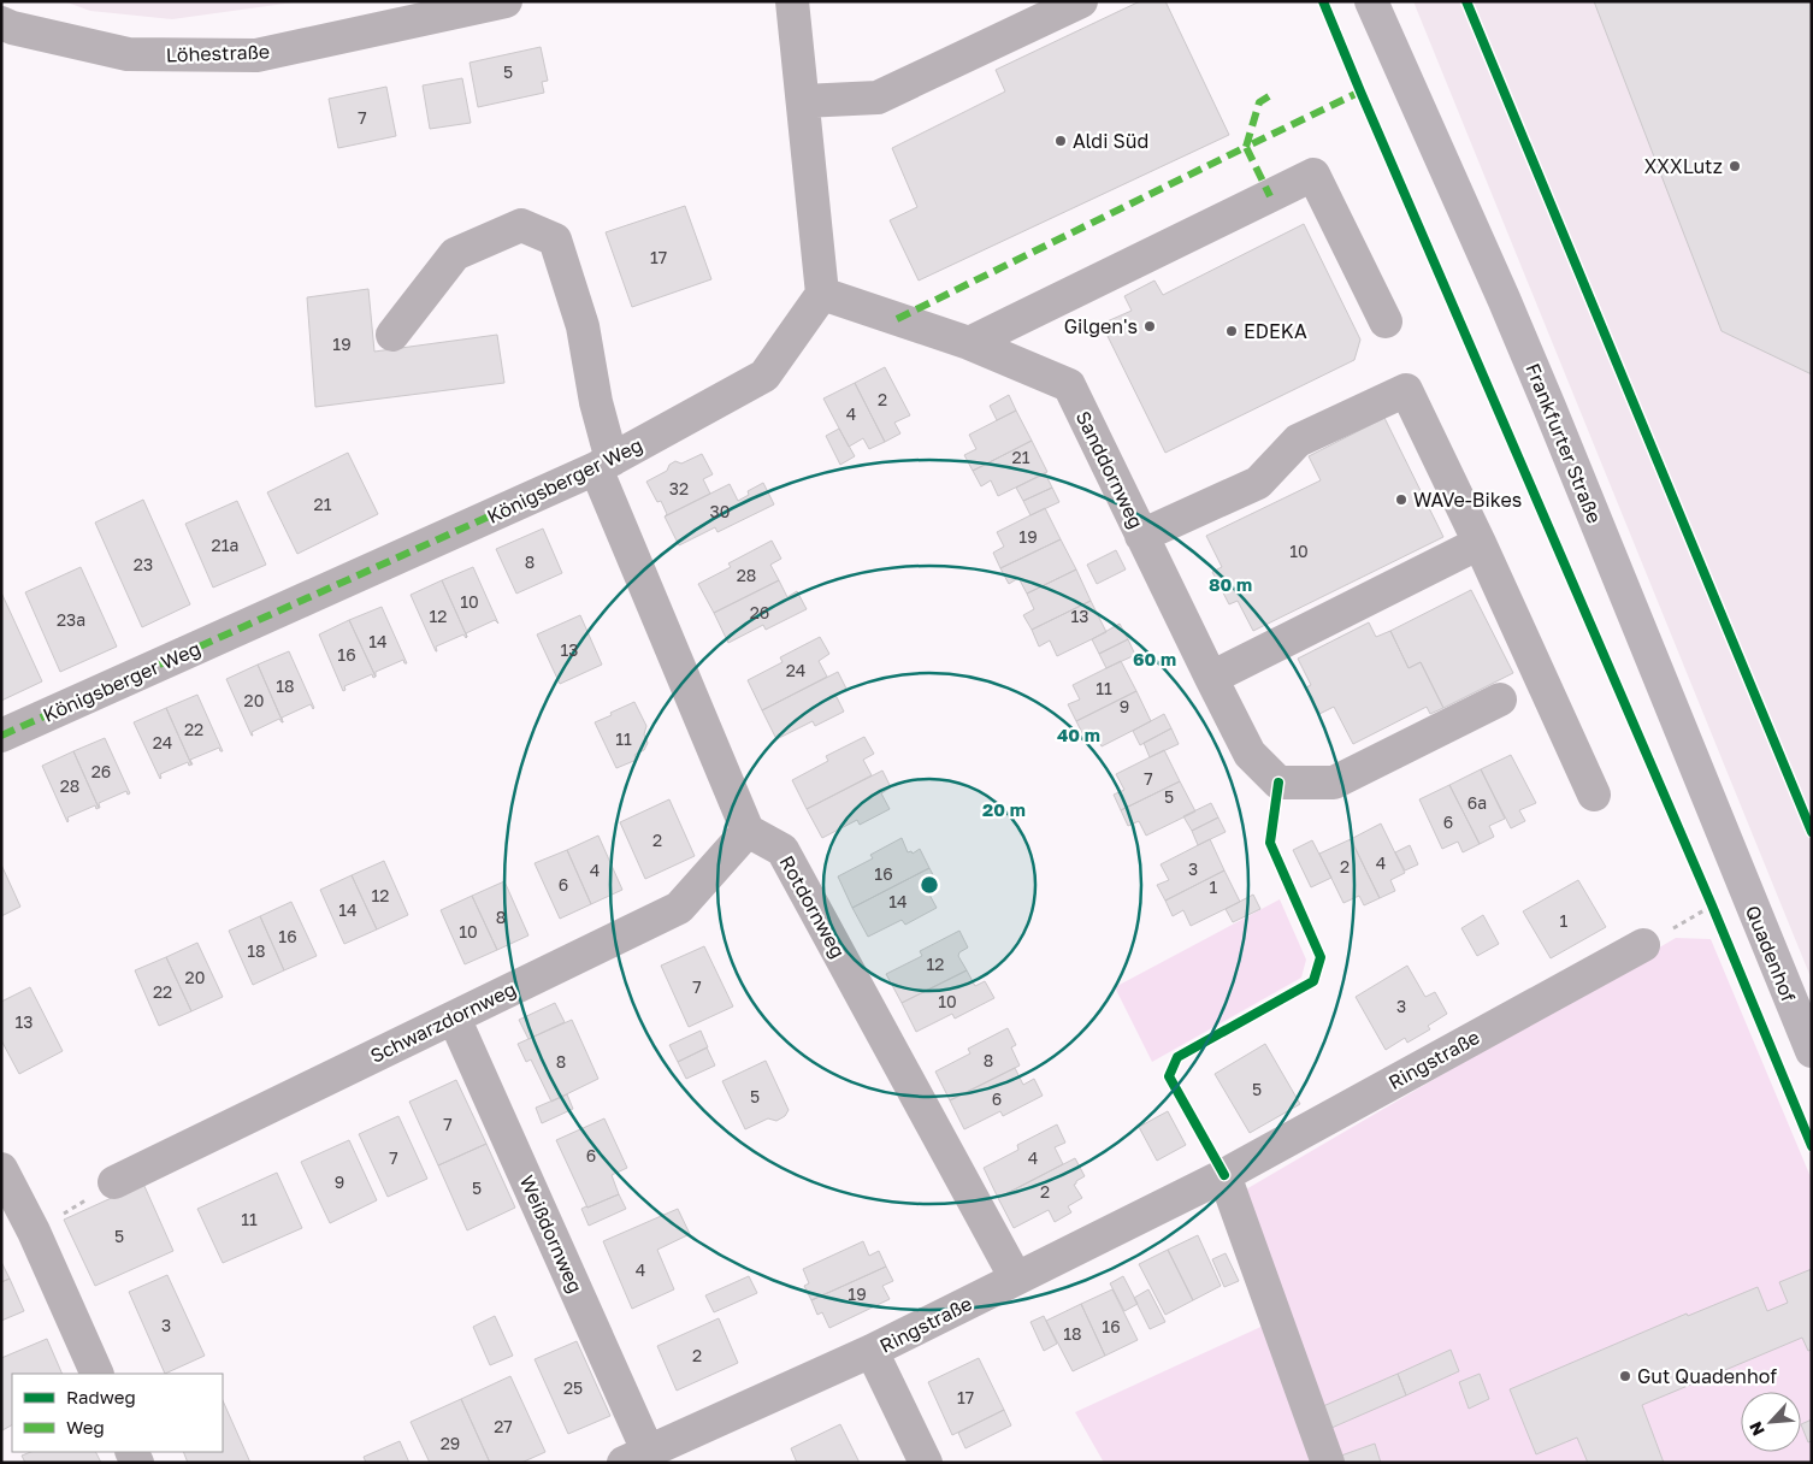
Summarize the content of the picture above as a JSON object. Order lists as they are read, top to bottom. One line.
{"streets":{"main road":["Frankfurter Straße","Quadenhof"],"street":["Löhestraße","Sanddornweg","Königsberger Weg","Rotdornweg","Schwarzdornweg","Ringstraße","Weißdornweg"]},"crossings":[["Frankfurter Straße","Quadenhof"],["Sanddornweg","Königsberger Weg"],["Rotdornweg","Schwarzdornweg"],["Rotdornweg","Ringstraße"],["Schwarzdornweg","Weißdornweg"],["Ringstraße","Weißdornweg"]],"places":["Aldi Süd","XXXLutz","Gilgen's","EDEKA","WAVe-Bikes","Gut Quadenhof"],"house_numbers":["5","7","17","19","2","4","21","32","21","30","19","21a","10","8","23","28","10","26","12","13","23a","14","13","16","24","18","11","20","9","22","11","24","26","7","28","5","6a","6","2","4","2","3","4","16","6","1","12","14","14","8","1","10","16","18","12","20","7","22","10","3","13","8","8","5","5","6","7","6","7","4","9","5","2","11","5","4","19","3","16","18","2","25","17","27","29"],"legend":["Radweg","Weg"],"north":"bottom left","rings":["80 m","60 m","40 m","20 m"]}
